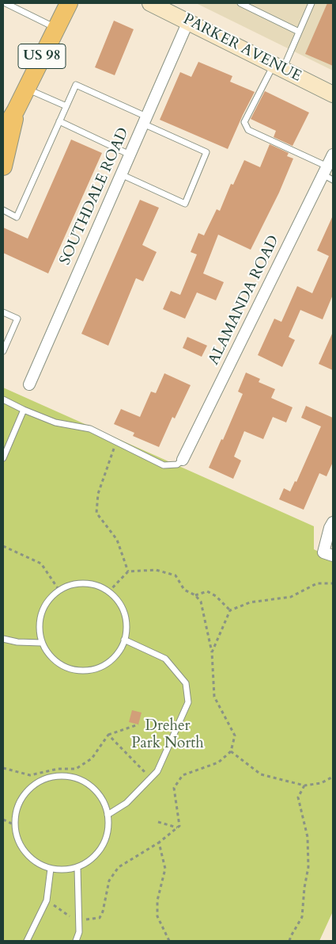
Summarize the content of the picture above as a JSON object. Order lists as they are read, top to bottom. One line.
{"streets":{"main road":["US 98"],"street":["PARKER AVENUE","SOUTHDALE ROAD","ALAMANDA ROAD"]},"crossings":[["PARKER AVENUE","SOUTHDALE ROAD"]],"parks":["Dreher Park North"]}
